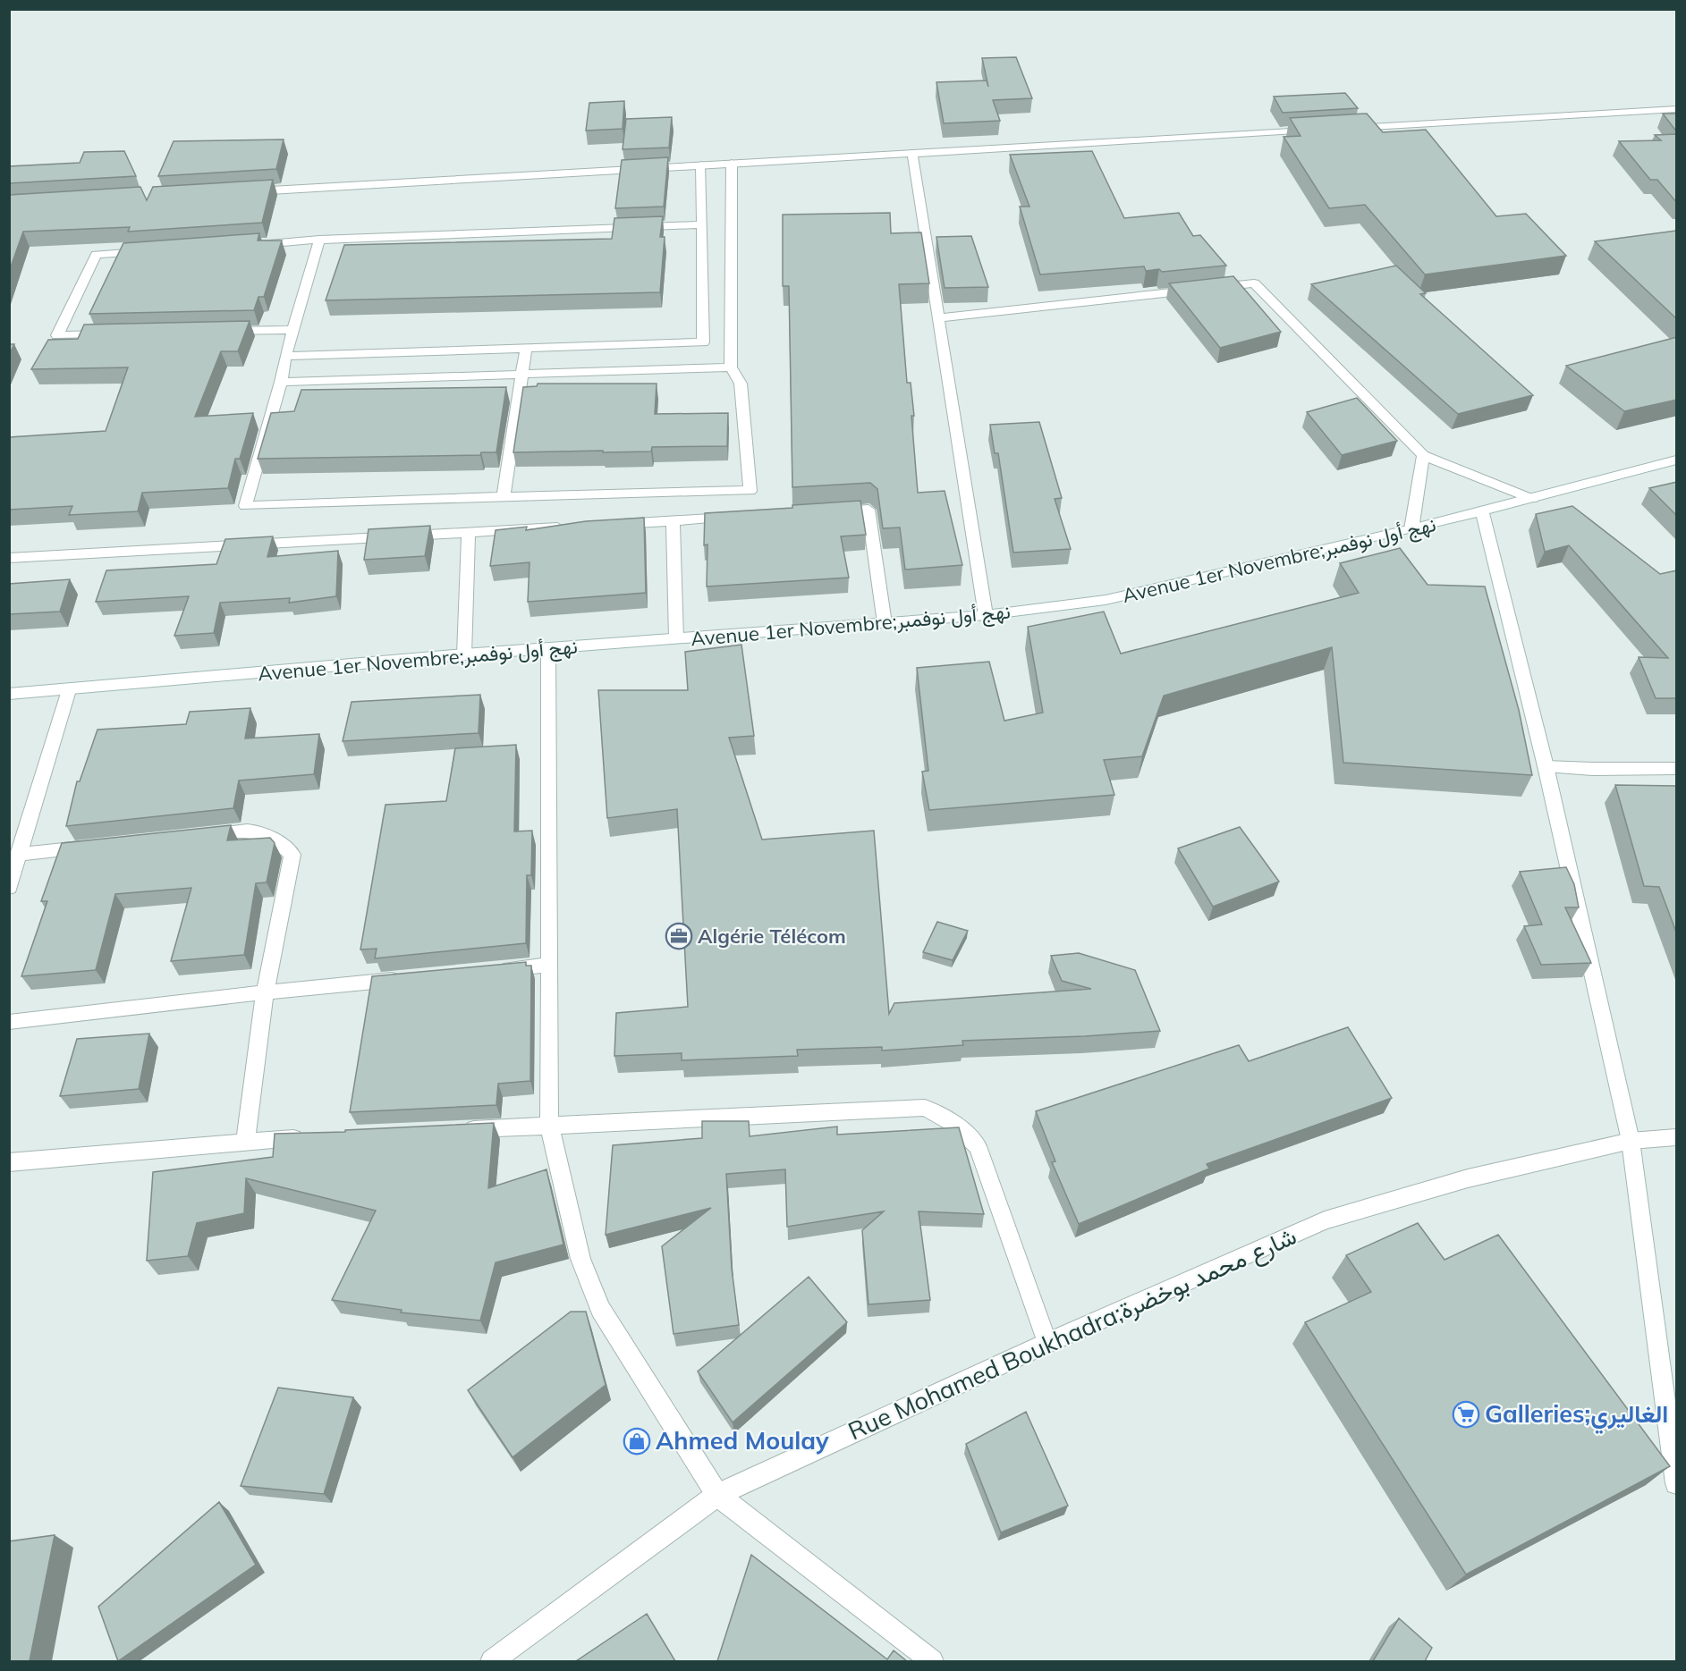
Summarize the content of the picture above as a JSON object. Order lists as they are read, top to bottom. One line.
{"streets":{"street":["Avenue 1er Novembre;نهج أول نوفمبر","Rue Mohamed Boukhadra;شارع محمد بوخضرة"]},"places":{"office":["Algérie Télécom"],"supermarket":["Galleries;الغاليري"],"shop":["Ahmed Moulay"]}}
